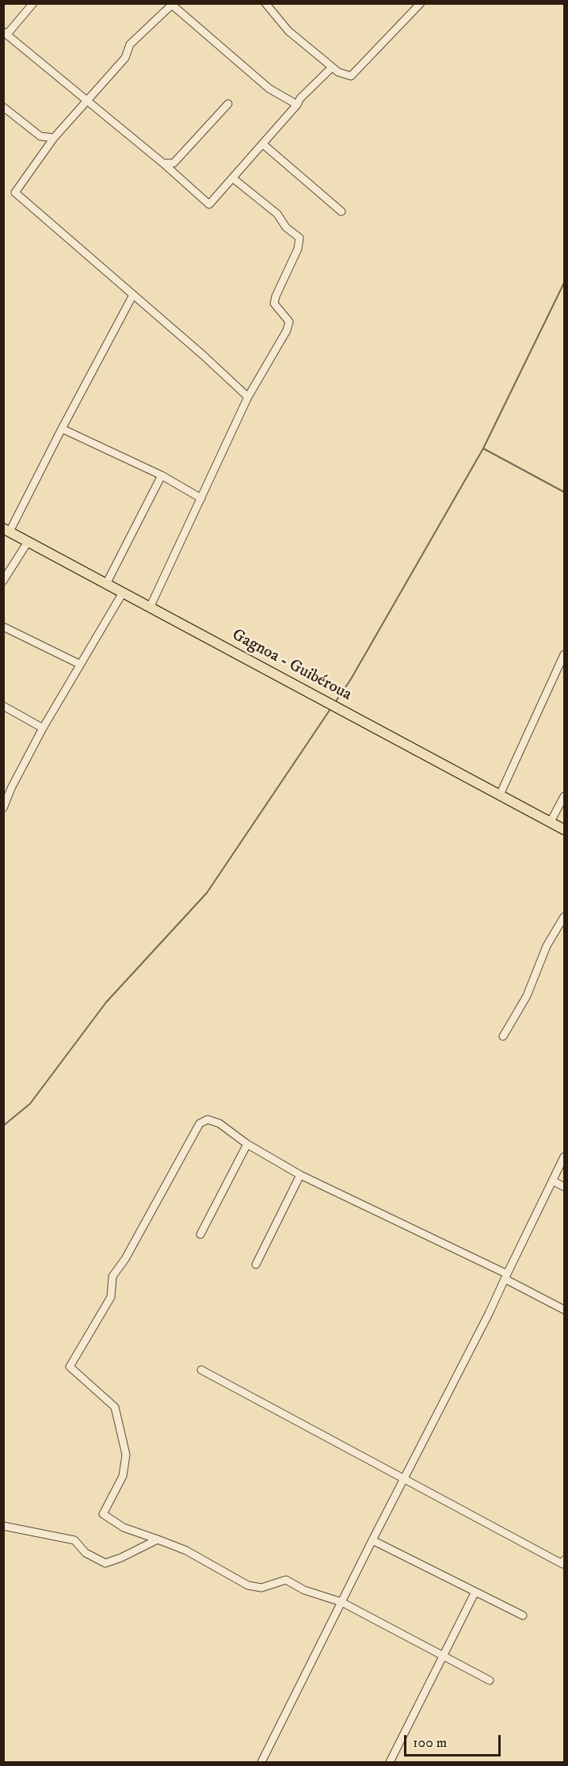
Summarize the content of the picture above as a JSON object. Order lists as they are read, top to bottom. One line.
{"streets":{"main road":["Gagnoa - Guibéroua"]},"scale_bar":"100 m"}
